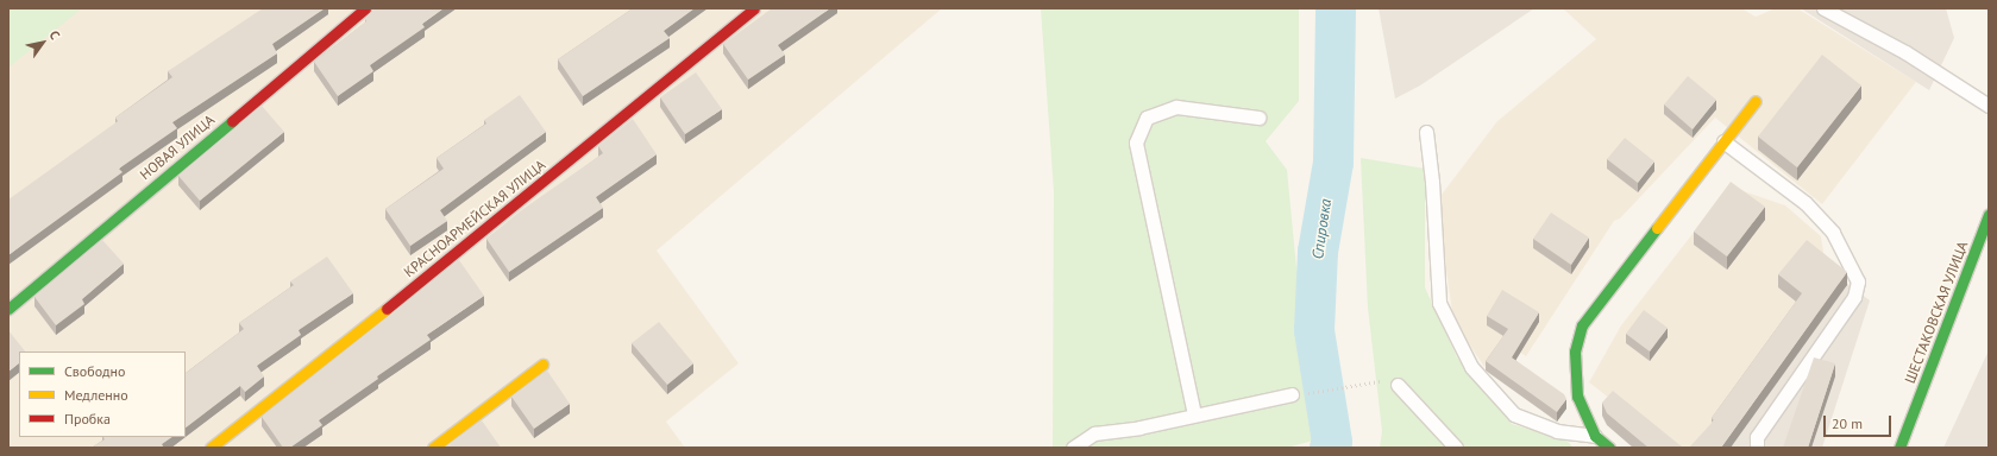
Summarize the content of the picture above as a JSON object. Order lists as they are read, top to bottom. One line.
{"streets":{"street":["НОВАЯ УЛИЦА","КРАСНОАРМЕЙСКАЯ УЛИЦА","ШЕСТАКОВСКАЯ УЛИЦА"]},"water":["Спировка"],"legend":["Свободно","Медленно","Пробка"],"scale_bar":"20 m","north":"top right"}
